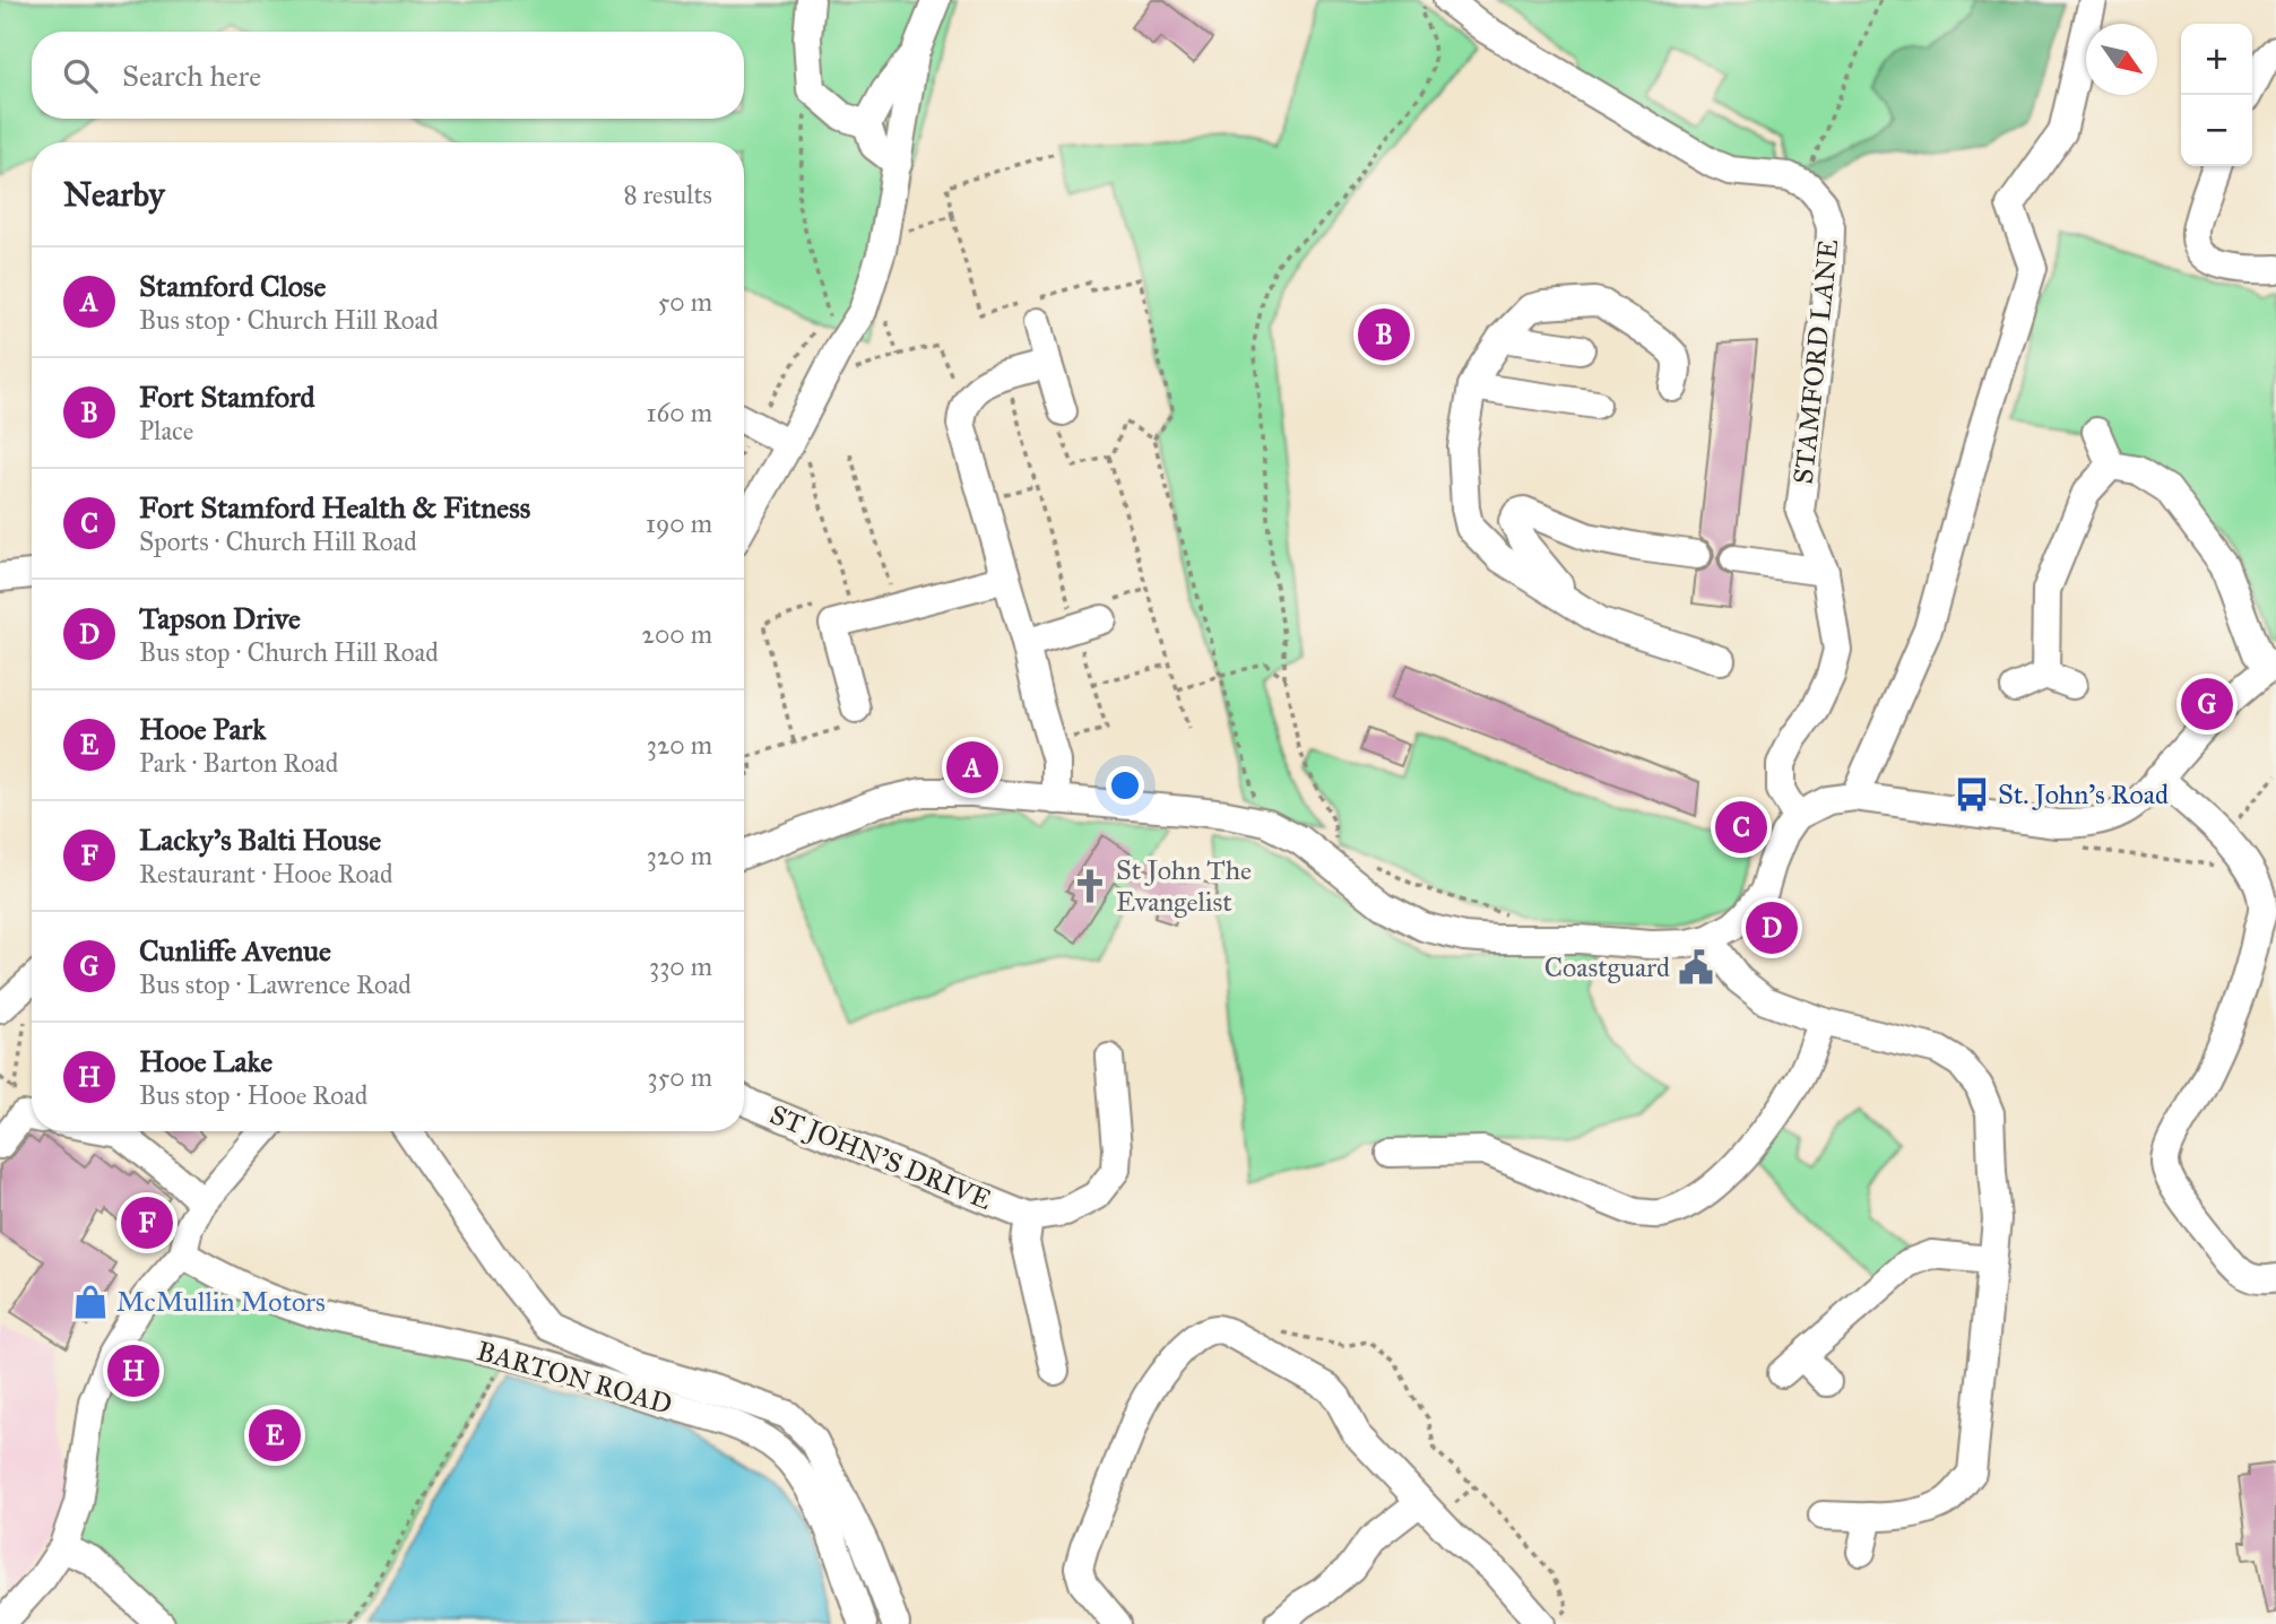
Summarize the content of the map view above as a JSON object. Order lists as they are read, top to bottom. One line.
{"streets":{"street":["STAMFORD LANE","ST JOHN'S DRIVE","BARTON ROAD"]},"places":{"bus stop":["St. John's Road"],"church":["St John The Evangelist"],"public building":["Coastguard"],"shop":["McMullin Motors"]},"north":"bottom right","page":{"map_buttons":["+","−"],"search":"Search here","heading":["Nearby","8 results"],"list":[{"mark":"A","name":"Stamford Close","note":"Bus stop · Church Hill Road","value":"50 m"},{"mark":"B","name":"Fort Stamford","note":"Place","value":"160 m"},{"mark":"C","name":"Fort Stamford Health & Fitness","note":"Sports · Church Hill Road","value":"190 m"},{"mark":"D","name":"Tapson Drive","note":"Bus stop · Church Hill Road","value":"200 m"},{"mark":"E","name":"Hooe Park","note":"Park · Barton Road","value":"320 m"},{"mark":"F","name":"Lacky's Balti House","note":"Restaurant · Hooe Road","value":"320 m"},{"mark":"G","name":"Cunliffe Avenue","note":"Bus stop · Lawrence Road","value":"330 m"},{"mark":"H","name":"Hooe Lake","note":"Bus stop · Hooe Road","value":"350 m"}],"pins":["B","G","A","C","D","F","H","E"]}}
